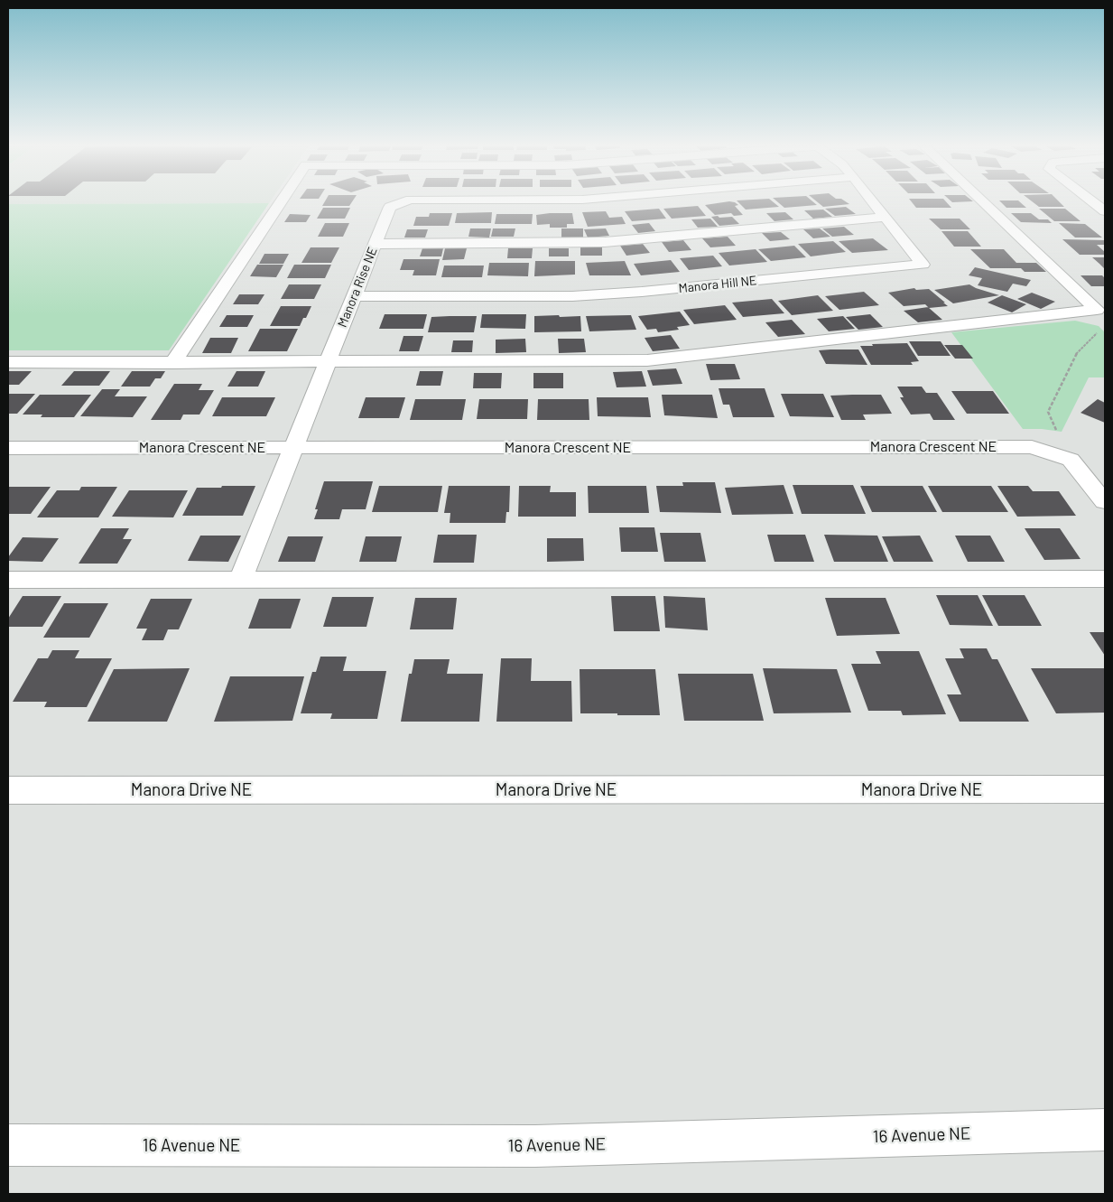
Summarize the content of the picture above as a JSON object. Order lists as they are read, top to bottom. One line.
{"streets":{"main road":["Manora Hill NE","Manora Rise NE","Manora Crescent NE","Manora Drive NE","16 Avenue NE"]},"crossings":[["Manora Hill NE","Manora Rise NE"],["Manora Rise NE","Manora Crescent NE"]]}
